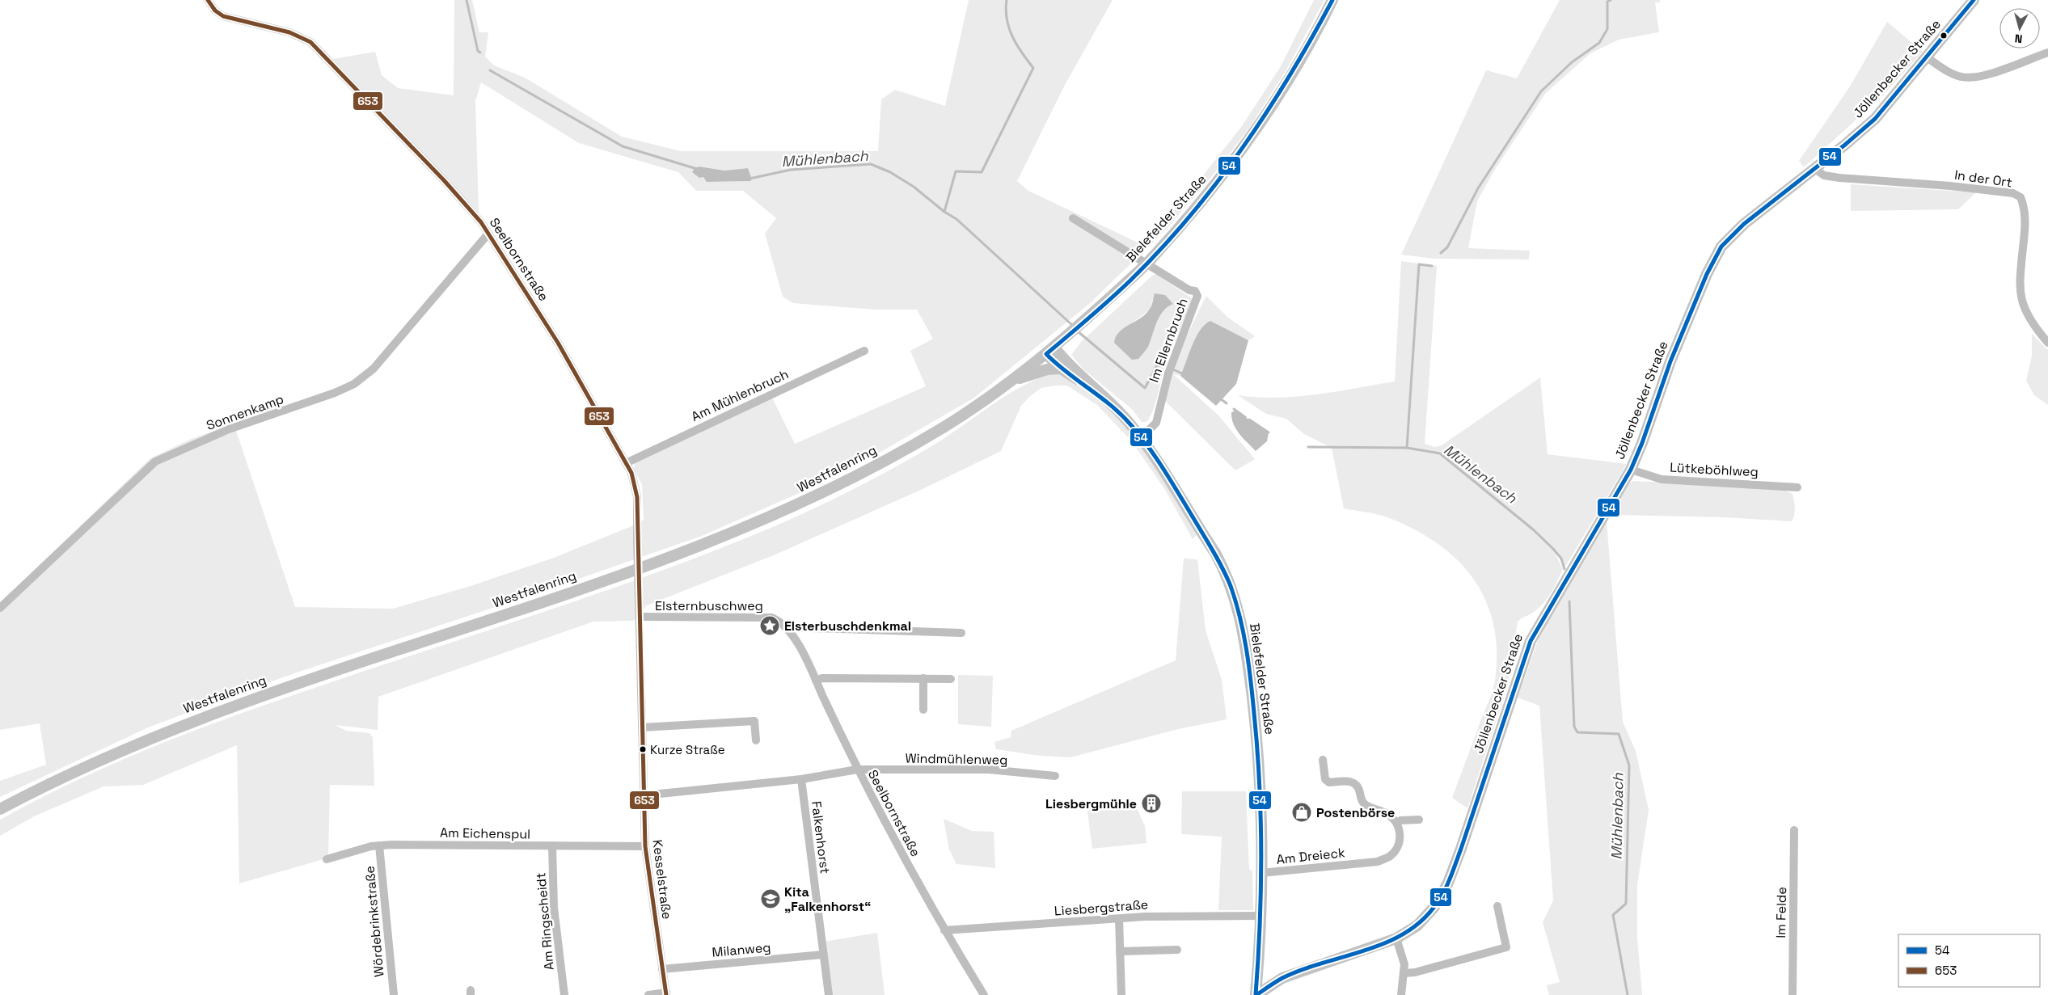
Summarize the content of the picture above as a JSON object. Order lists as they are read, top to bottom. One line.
{"streets":{"main road":["Jöllenbecker Straße","Bielefelder Straße","Westfalenring"],"street":["In der Ort","Seelbornstraße","Im Ellernbruch","Am Mühlenbruch","Sonnenkamp","Lütkeböhlweg","Elsternbuschweg","Windmühlenweg","Am Eichenspul","Falkenhorst","Am Dreieck","Kesselstraße","Liesbergstraße","Im Felde","Wördebrinkstraße","Am Ringscheidt","Milanweg"]},"crossings":[["Jöllenbecker Straße","In der Ort"],["Jöllenbecker Straße","Bielefelder Straße"],["Jöllenbecker Straße","Lütkeböhlweg"],["Bielefelder Straße","Im Ellernbruch"],["Bielefelder Straße","Westfalenring"],["Bielefelder Straße","Am Dreieck"],["Bielefelder Straße","Liesbergstraße"],["Seelbornstraße","Am Mühlenbruch"],["Seelbornstraße","Sonnenkamp"],["Seelbornstraße","Elsternbuschweg"],["Seelbornstraße","Windmühlenweg"],["Seelbornstraße","Kesselstraße"],["Seelbornstraße","Liesbergstraße"],["Elsternbuschweg","Kesselstraße"],["Am Eichenspul","Kesselstraße"],["Am Eichenspul","Wördebrinkstraße"],["Am Eichenspul","Am Ringscheidt"],["Falkenhorst","Milanweg"],["Kesselstraße","Milanweg"]],"water":["Mühlenbach"],"places":{"place":["Elsterbuschdenkmal"],"other":["Kurze Straße"],"building":["Liesbergmühle"],"shop":["Postenbörse"],"school or university":["Kita „Falkenhorst“"]},"lines":["transit line 54","transit line 653"],"legend":["54","653"],"north":"bottom"}
